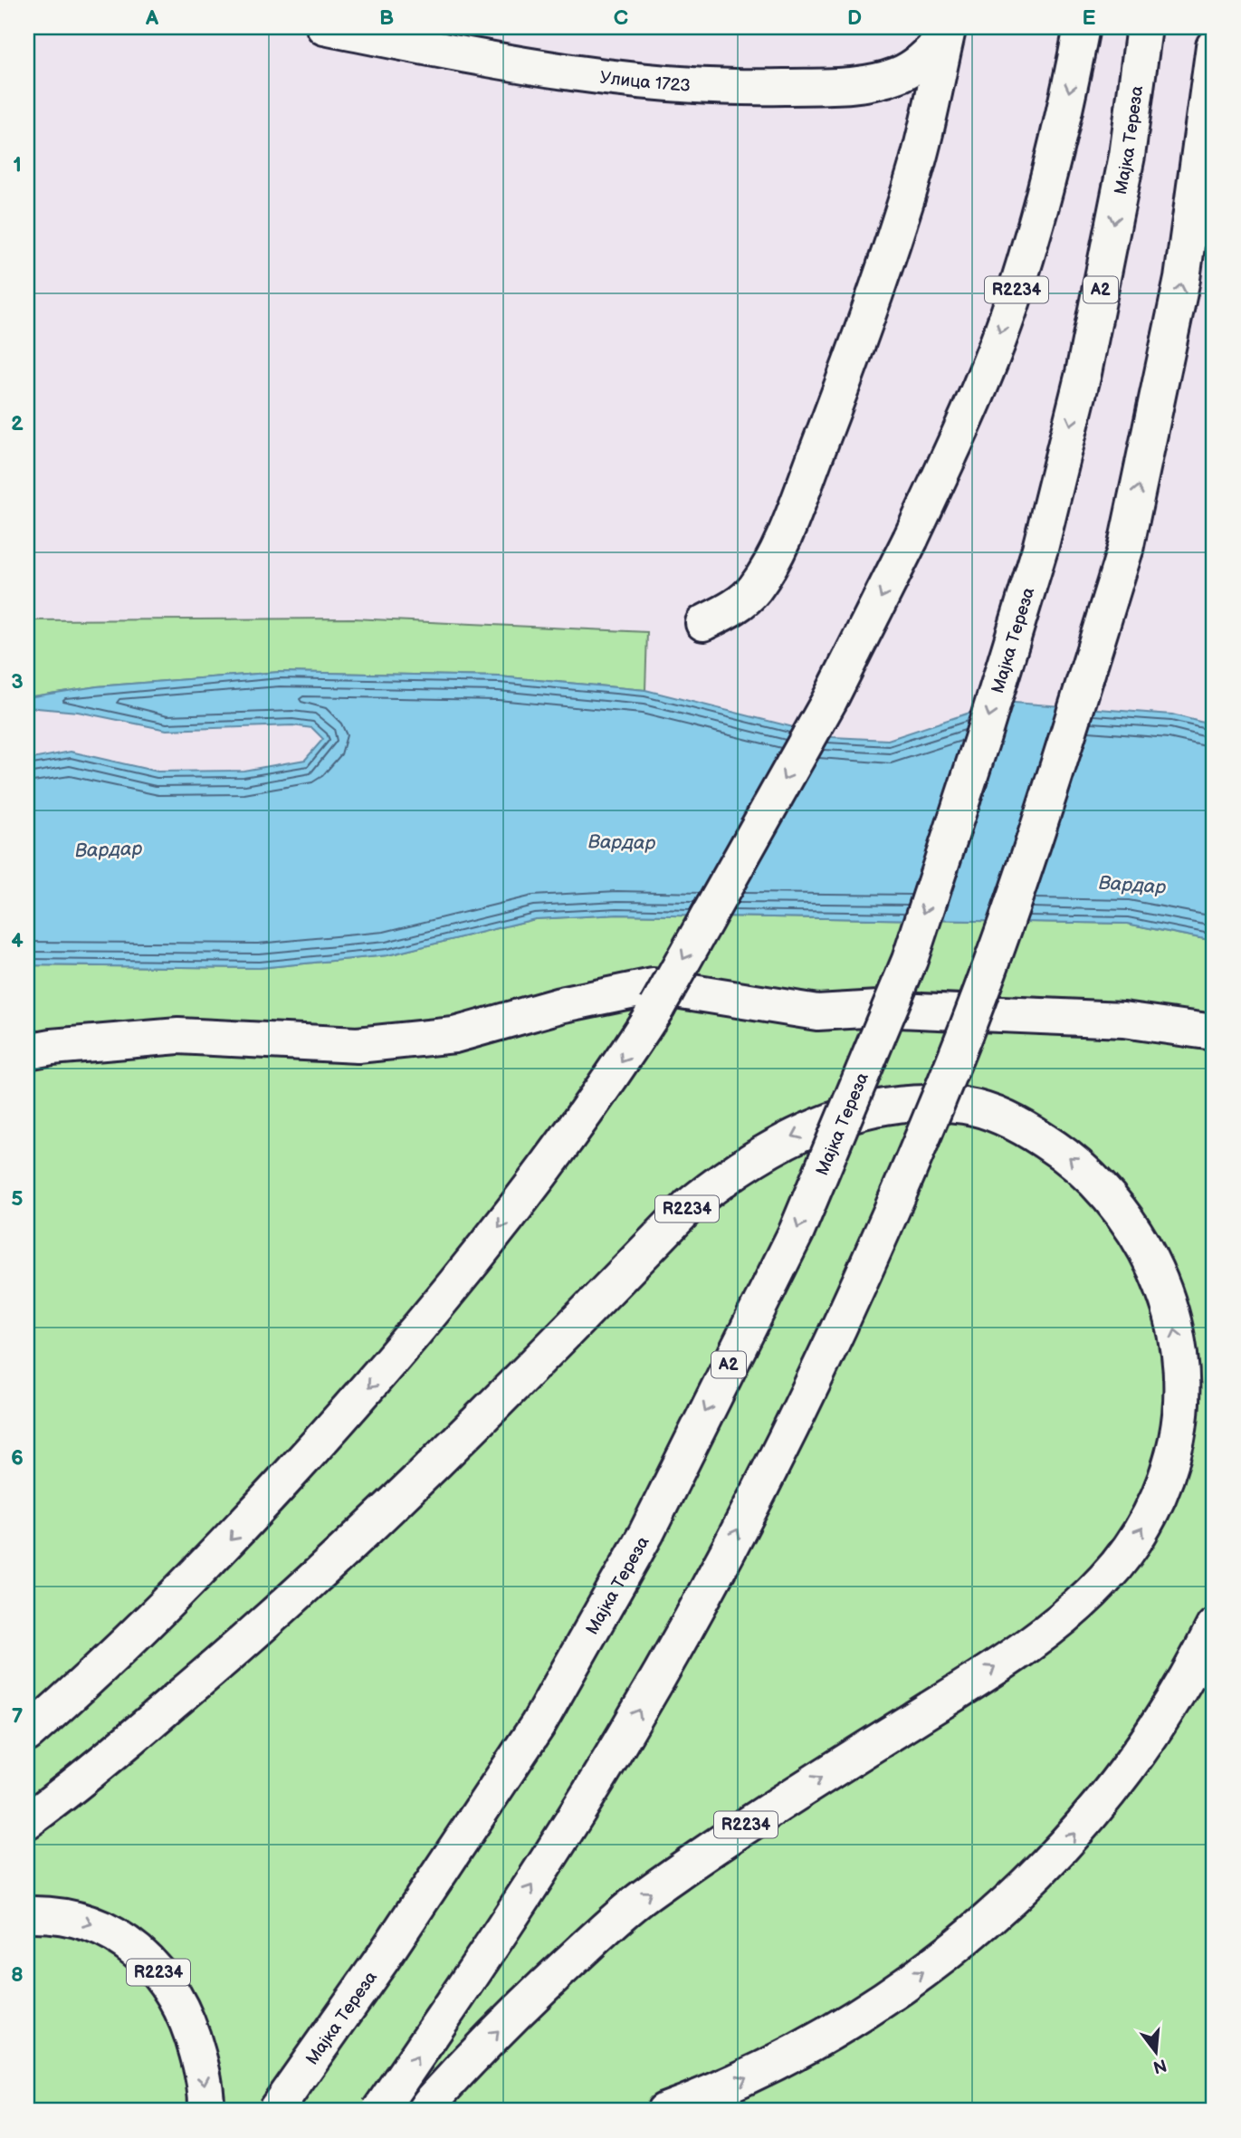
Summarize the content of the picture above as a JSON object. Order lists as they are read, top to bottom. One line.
{"streets":{"main road":["Улица 1723","Мајка Тереза","R2234","A2"]},"water":["Вардар"],"north":"bottom","grid":{"columns":["A","B","C","D","E"],"rows":["1","2","3","4","5","6","7","8"]}}
